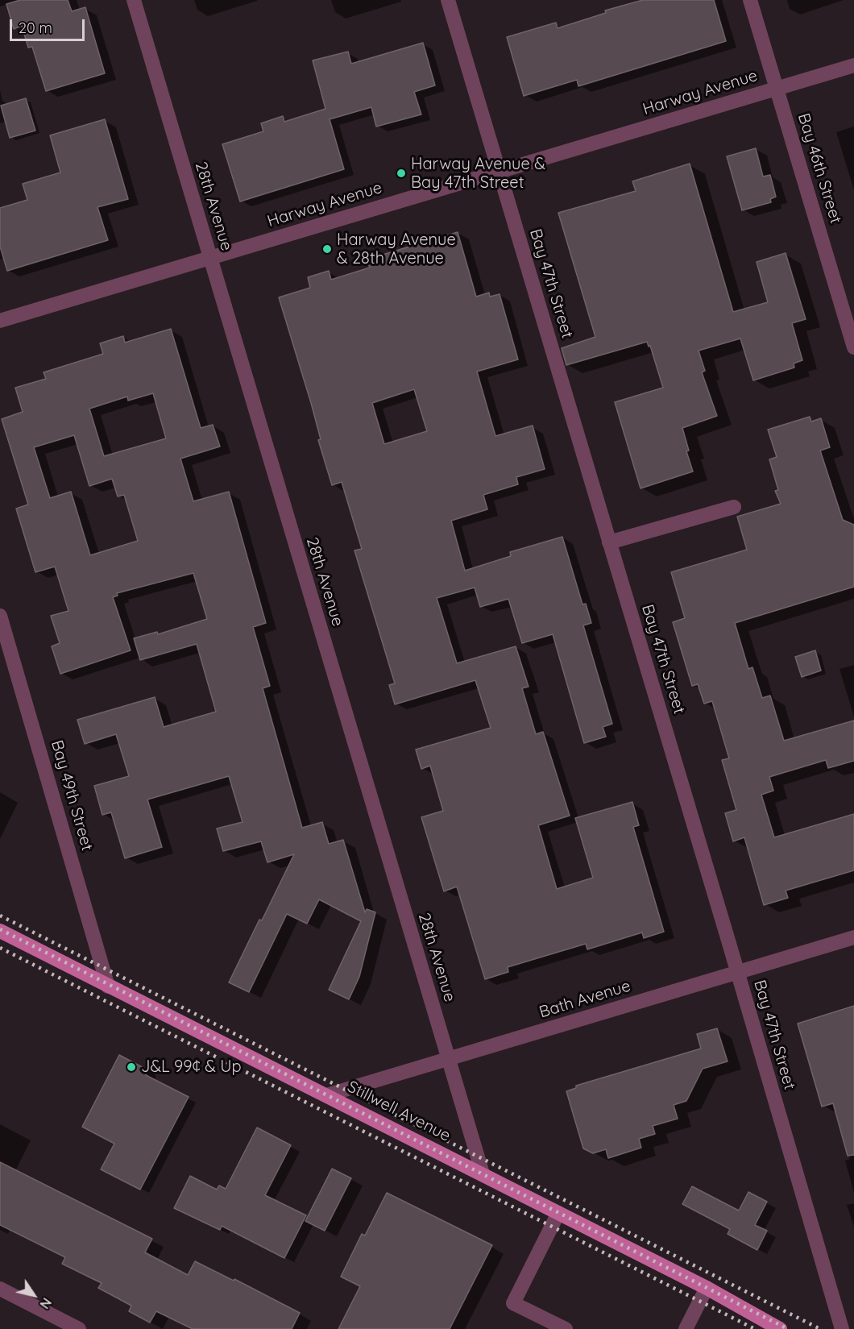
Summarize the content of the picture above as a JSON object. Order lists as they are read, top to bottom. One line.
{"streets":{"main road":["Stillwell Avenue"],"street":["Harway Avenue","Bay 46th Street","28th Avenue","Bay 47th Street","Bay 49th Street","Bath Avenue"]},"crossings":[["Harway Avenue","Bay 46th Street"],["Harway Avenue","28th Avenue"],["Harway Avenue","Bay 47th Street"],["28th Avenue","Bath Avenue"],["28th Avenue","Stillwell Avenue"],["Bay 47th Street","Bath Avenue"],["Bay 49th Street","Stillwell Avenue"],["Bath Avenue","Stillwell Avenue"]],"places":["Harway Avenue & Bay 47th Street","Harway Avenue & 28th Avenue","J&L 99¢ & Up"],"scale_bar":"20 m","north":"bottom right"}
